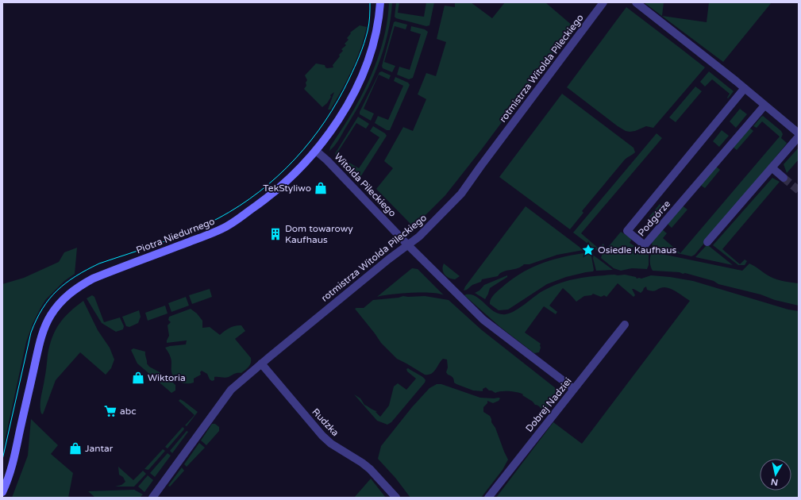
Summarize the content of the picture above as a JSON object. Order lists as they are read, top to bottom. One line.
{"streets":{"street":["rotmistrza Witolda Pileckiego","Witolda Pileckiego","Podgórze","Piotra Niedurnego","Dobrej Nadziei","Rudzka"]},"crossings":[["rotmistrza Witolda Pileckiego","Witolda Pileckiego"],["rotmistrza Witolda Pileckiego","Rudzka"],["Witolda Pileckiego","Piotra Niedurnego"],["Witolda Pileckiego","Dobrej Nadziei"]],"places":{"shop":["TekStyliwo","Wiktoria","Jantar"],"building":["Dom towarowy Kaufhaus"],"place":["Osiedle Kaufhaus"],"supermarket":["abc"]},"north":"bottom"}
